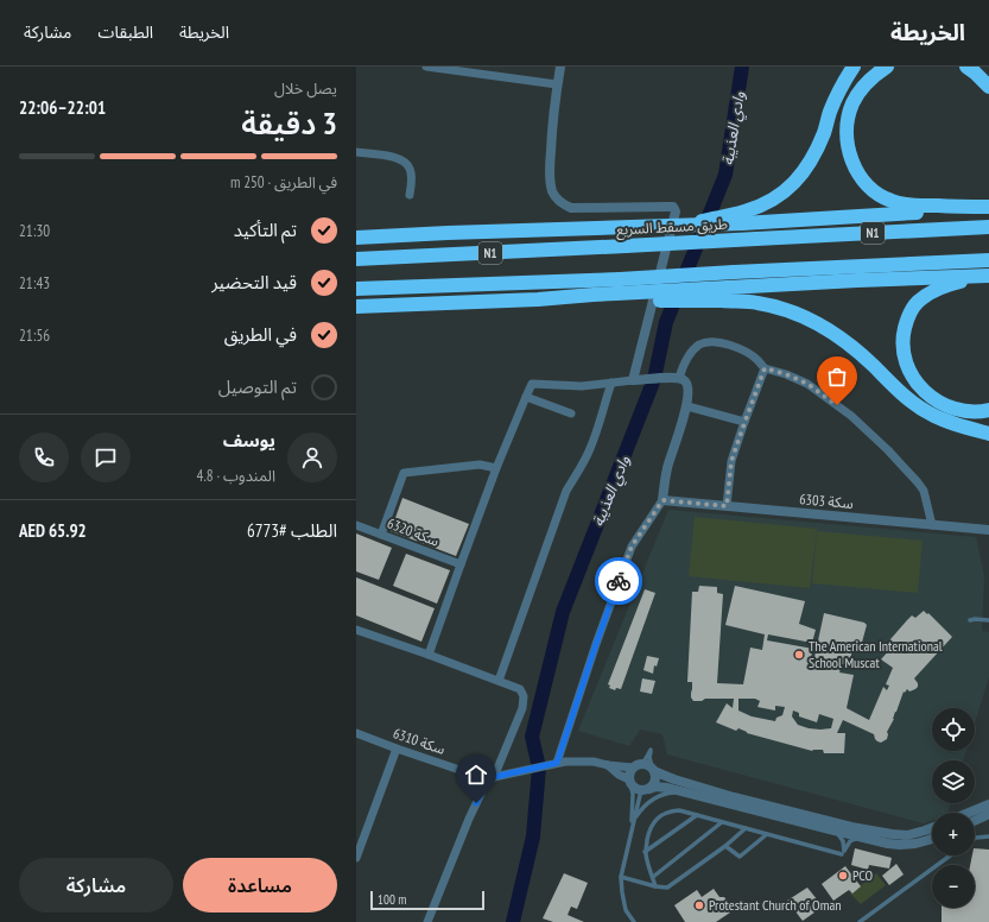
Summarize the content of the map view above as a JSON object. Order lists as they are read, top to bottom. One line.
{"streets":{"highway":["طريق مسقط السريع","N1"],"street":["سكة 6303","سكة 6320","سكة 6310"]},"water":["وادي العذيبة"],"places":["The American International School Muscat","PCO","Protestant Church of Oman"],"scale_bar":"100 m","page":{"header":"الخريطة","nav":["الخريطة","الطبقات","مشاركة"],"heading":["3 دقيقة","يصل خلال","22:01–22:06"],"panel":["يوسف","المندوب · 4.8","الطلب #6773","AED 65.92"],"bar":"في الطريق · 250 m","list":[["تم التأكيد","21:30"],["قيد التحضير","21:43"],["في الطريق","21:56"],"تم التوصيل"],"map_buttons":["+","−"],"buttons":["مساعدة","مشاركة"],"scale":"100 m"}}
